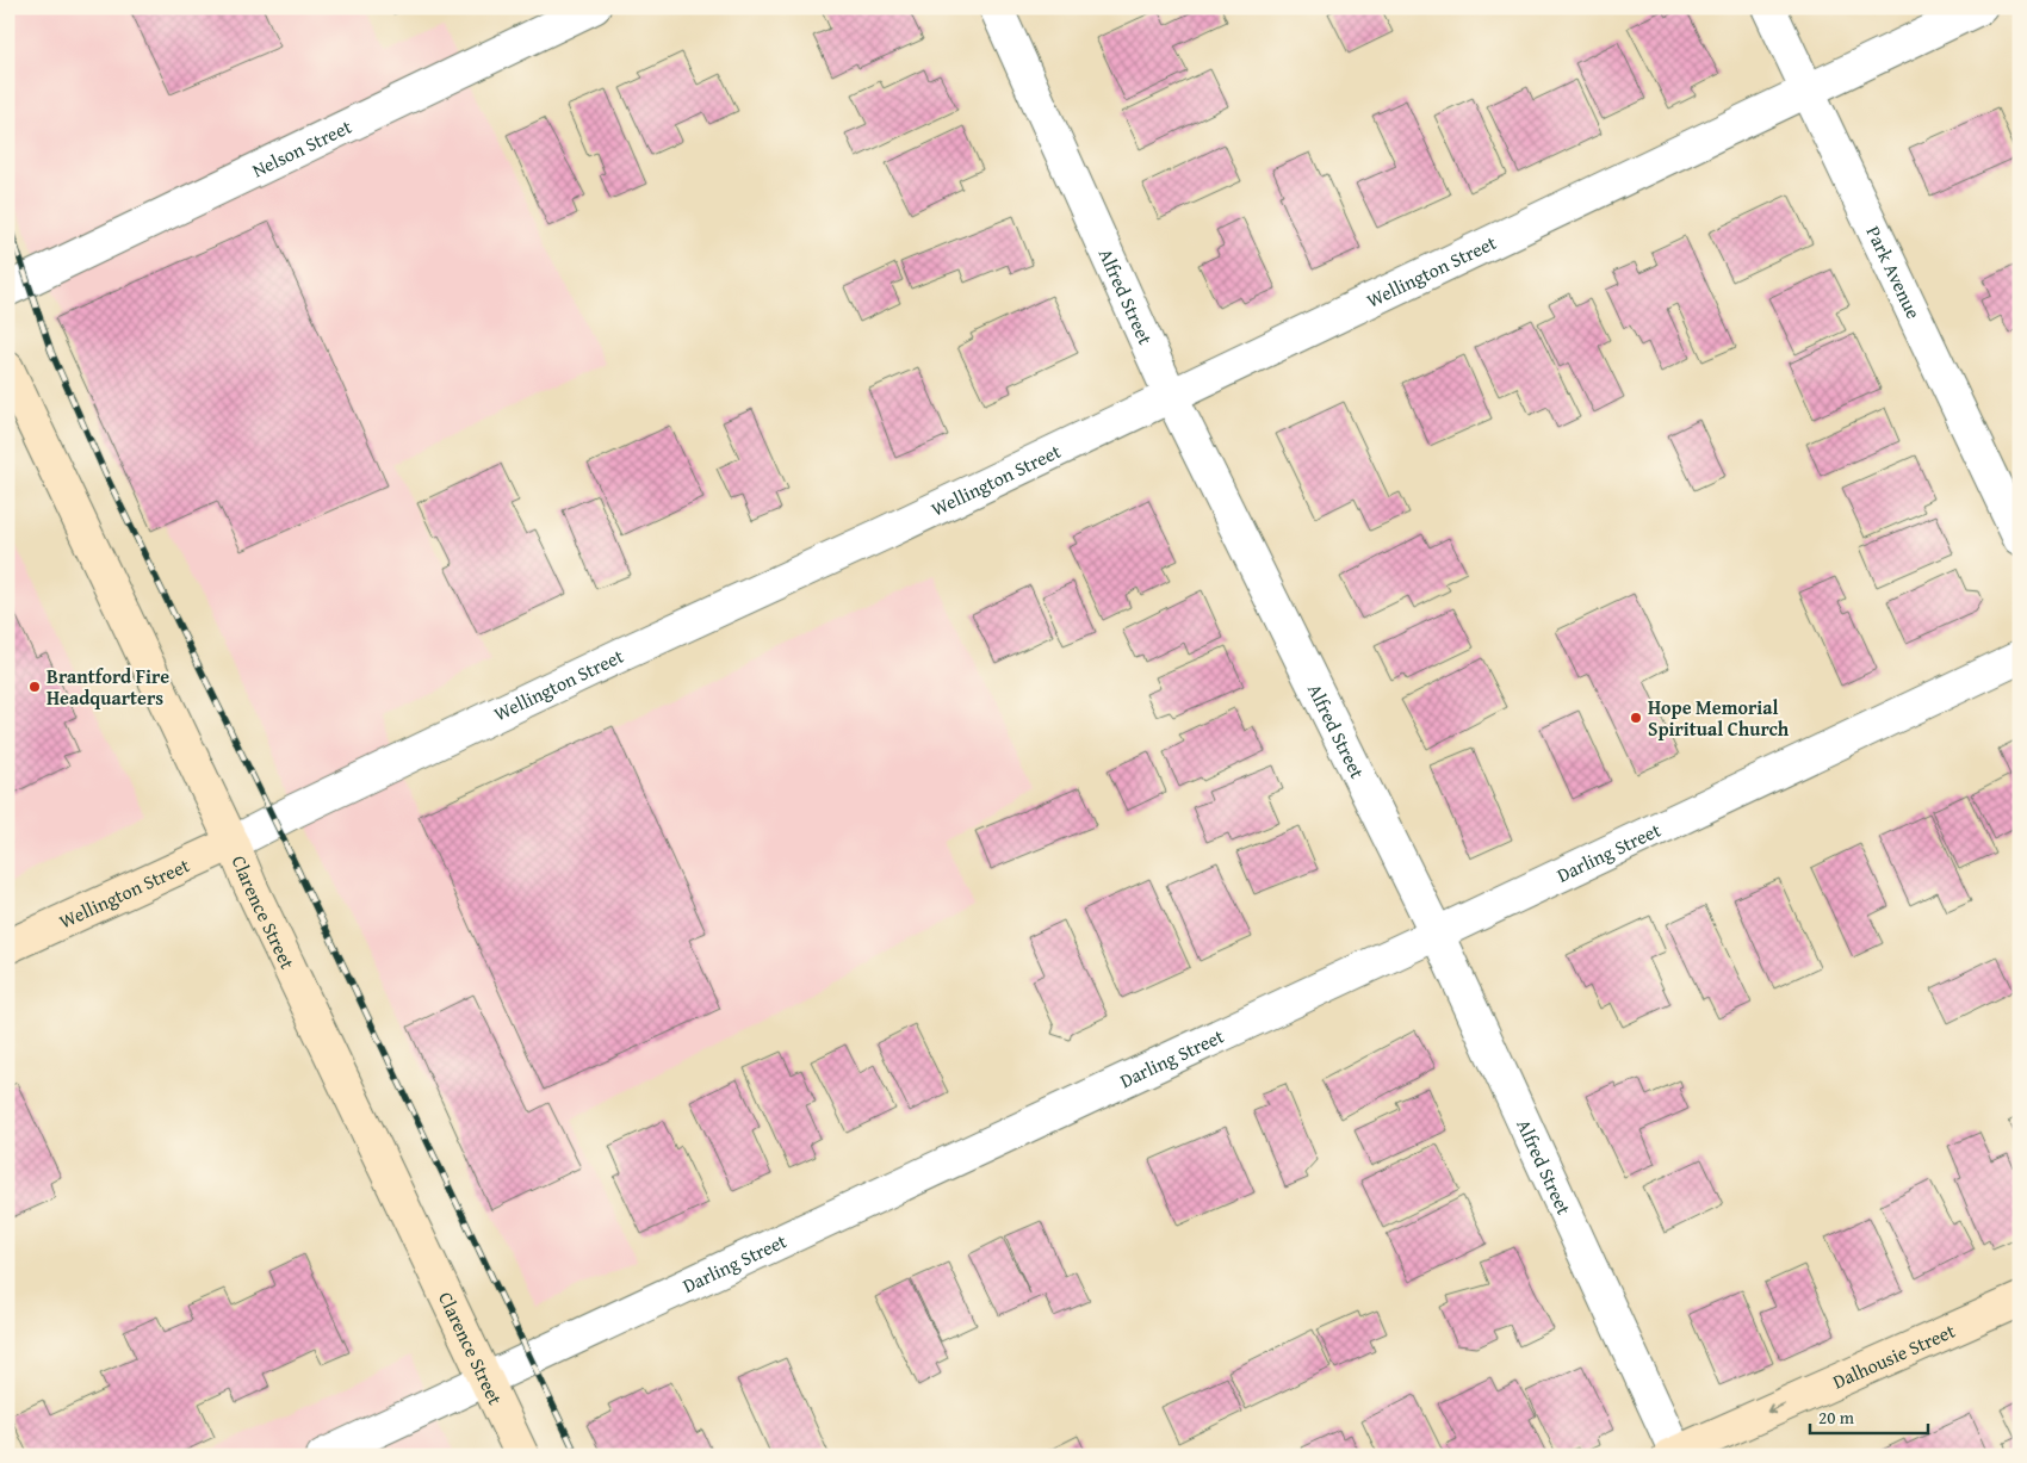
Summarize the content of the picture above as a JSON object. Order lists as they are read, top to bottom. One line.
{"streets":{"main road":["Wellington Street","Clarence Street","Dalhousie Street"],"street":["Nelson Street","Park Avenue","Alfred Street","Darling Street"]},"crossings":[["Wellington Street","Park Avenue"],["Wellington Street","Alfred Street"],["Wellington Street","Clarence Street"],["Alfred Street","Darling Street"],["Alfred Street","Dalhousie Street"],["Darling Street","Clarence Street"]],"one_way":["Dalhousie Street"],"places":["Brantford Fire Headquarters","Hope Memorial Spiritual Church"],"scale_bar":"20 m"}
